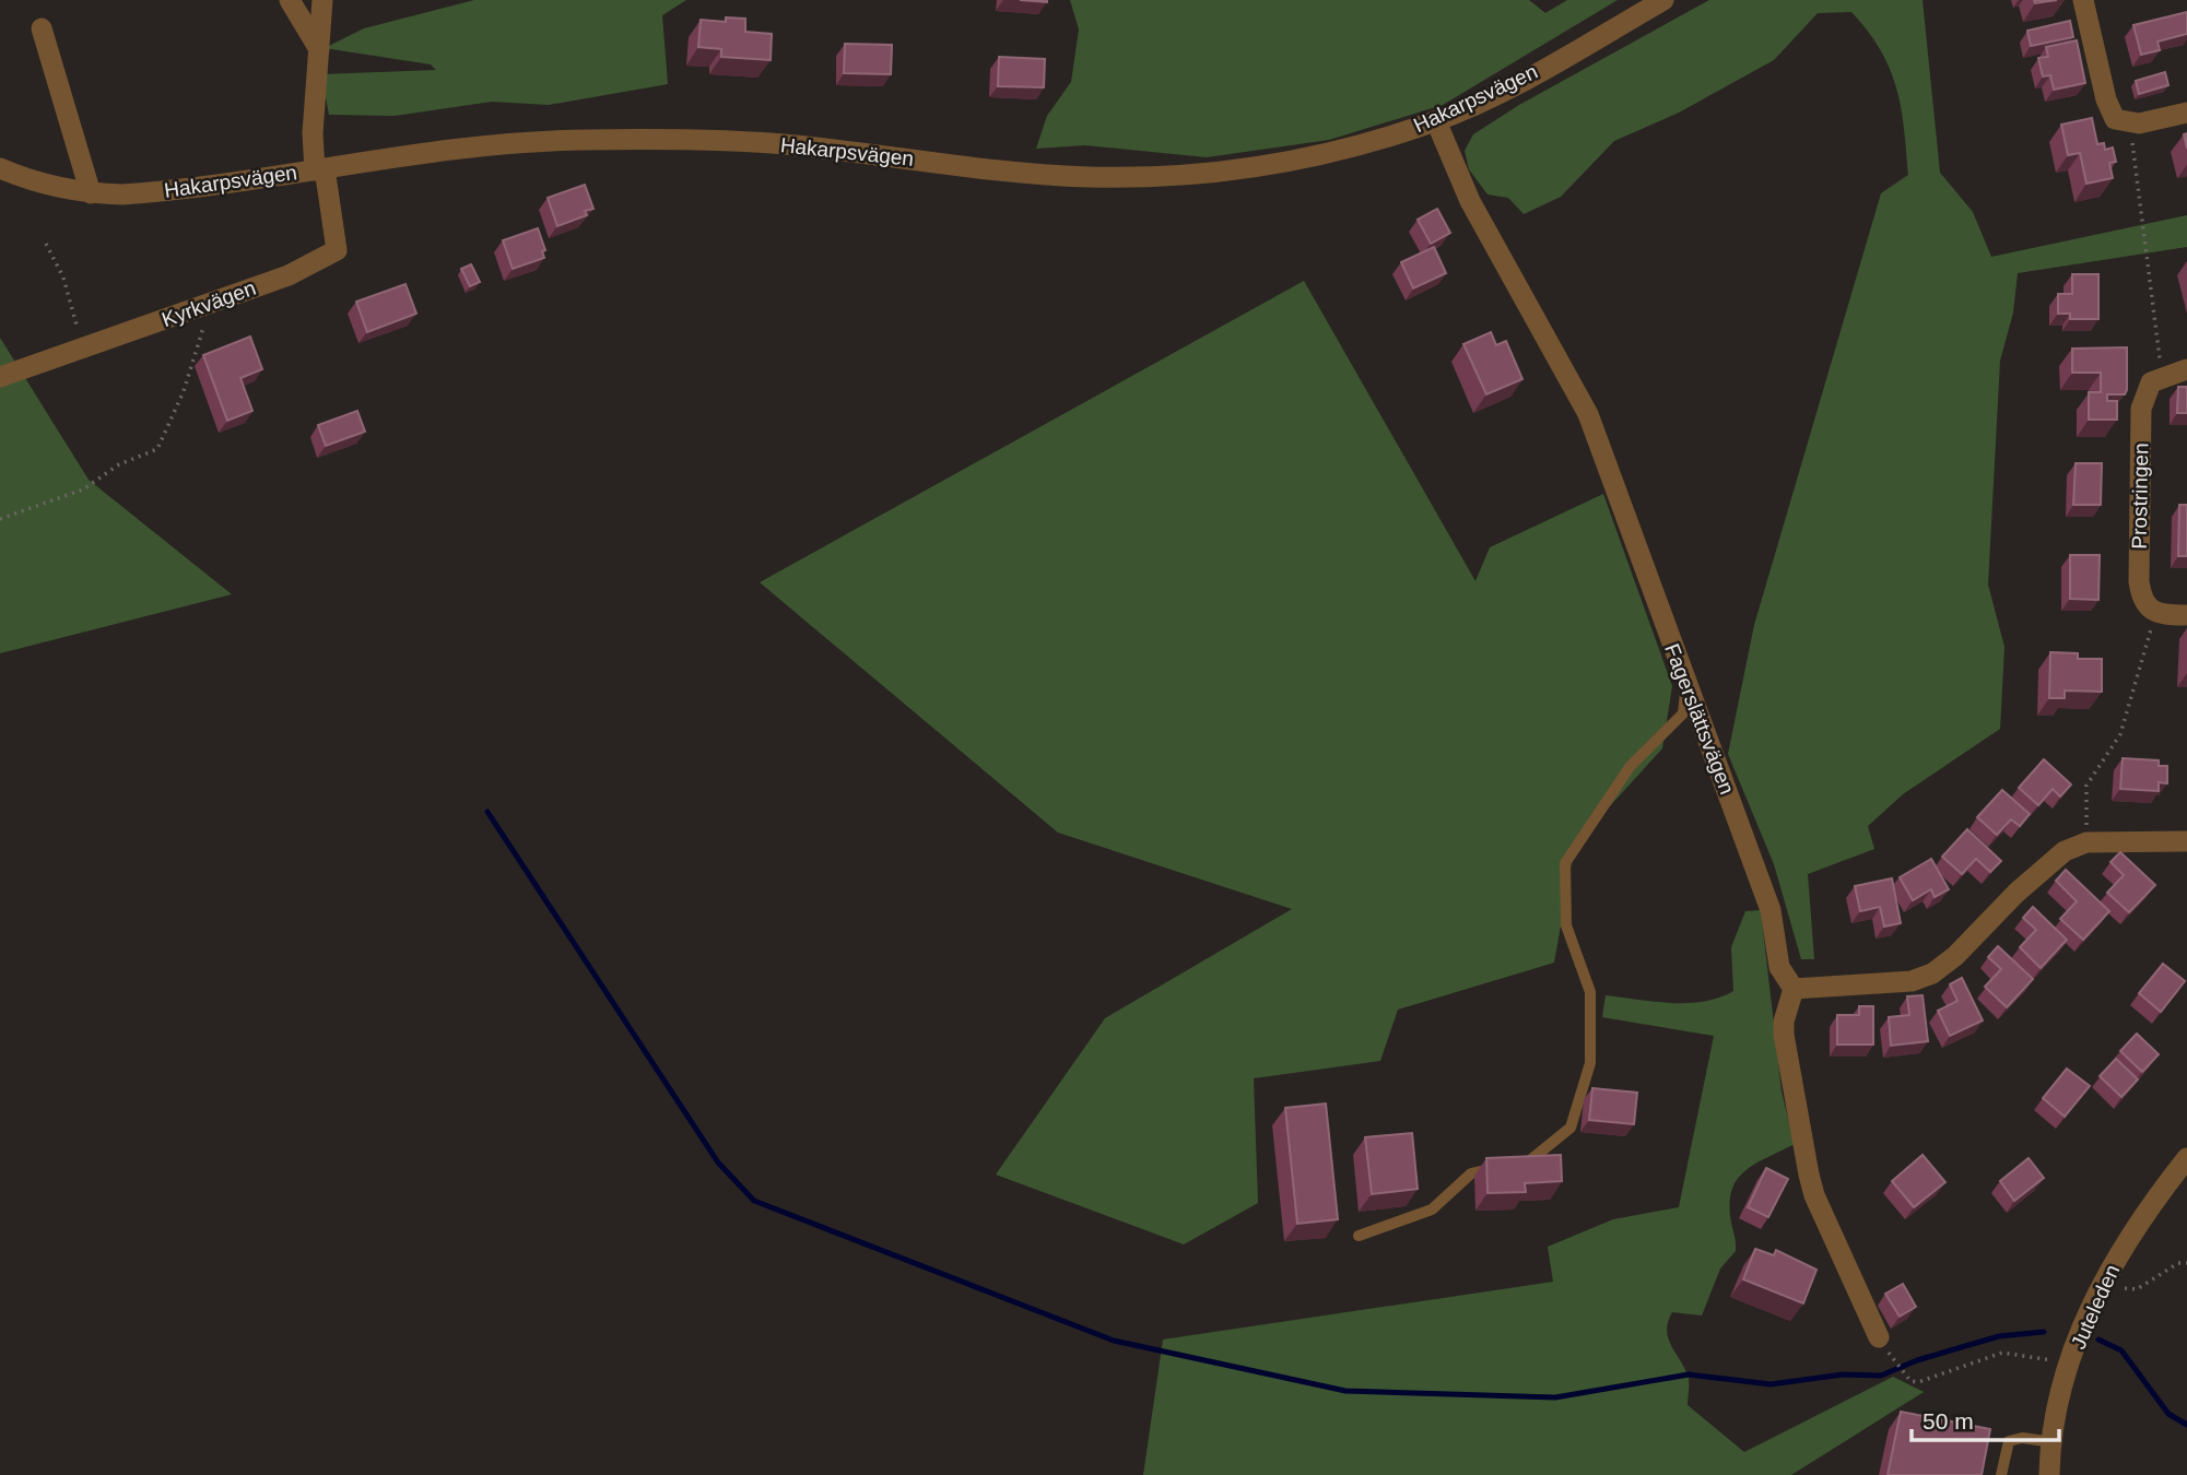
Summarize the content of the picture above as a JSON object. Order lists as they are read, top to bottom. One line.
{"streets":{"street":["Hakarpsvägen","Kyrkvägen","Prostringen","Fagerslättsvägen","Juteleden"]},"crossings":[["Hakarpsvägen","Kyrkvägen"],["Hakarpsvägen","Fagerslättsvägen"]],"scale_bar":"50 m"}
